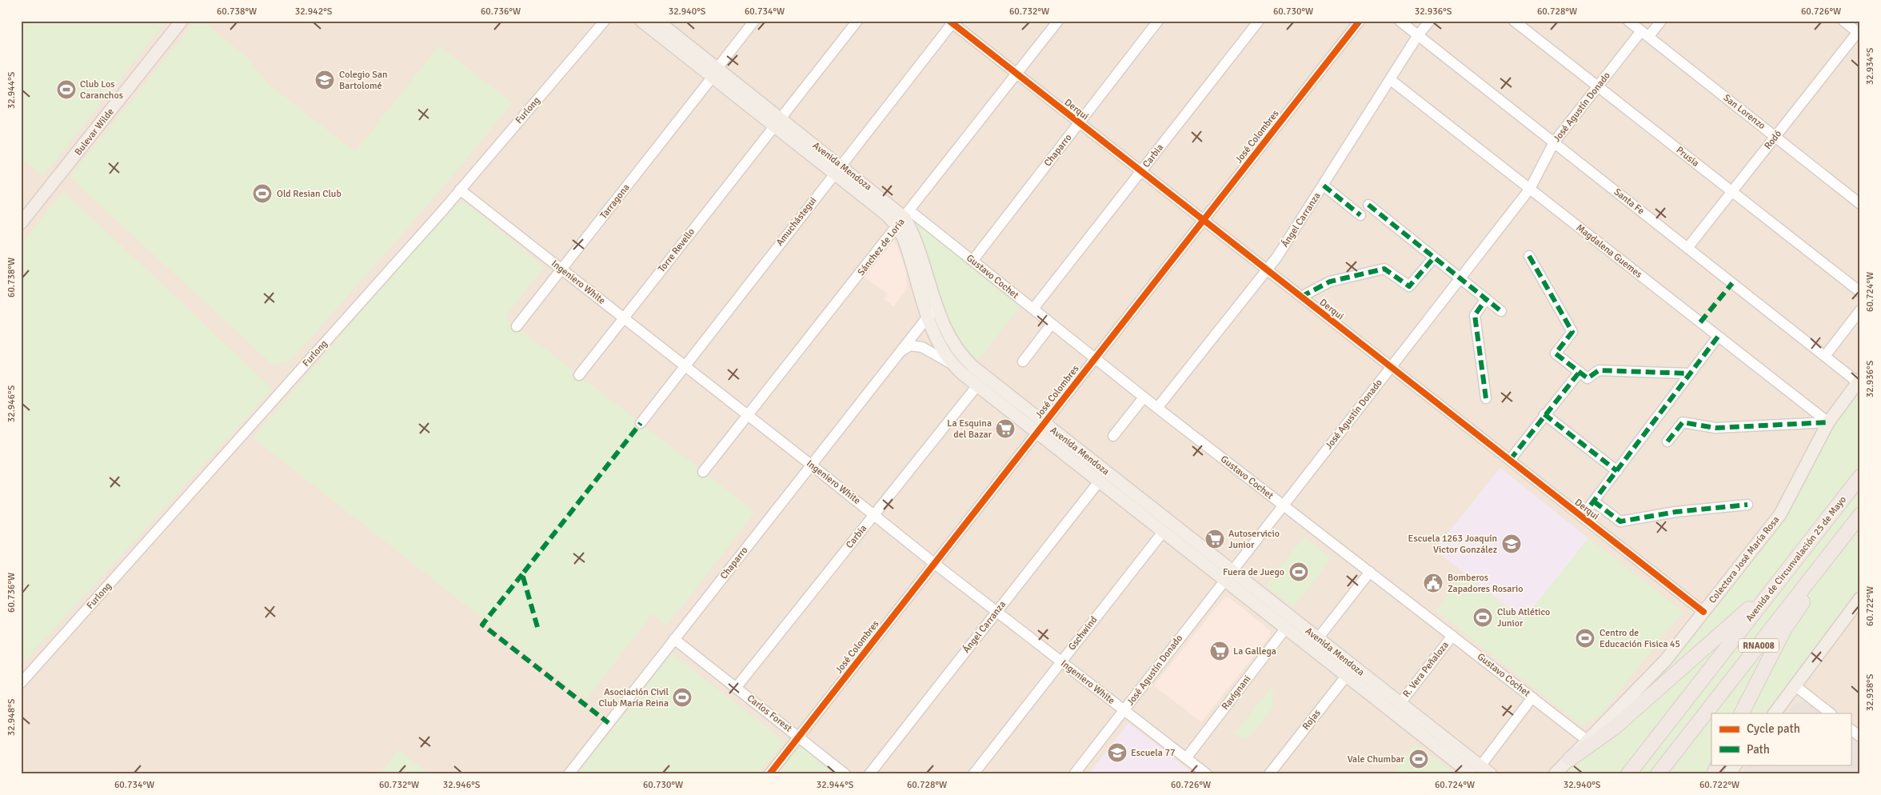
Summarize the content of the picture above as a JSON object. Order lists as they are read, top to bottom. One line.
{"streets":{"highway":["Avenida de Circunvalación 25 de Mayo","RNA008"],"main road":["Bulevar Wilde","Avenida Mendoza","Colectora José María Rosa"],"street":["José Agustín Donado","Derqui","Furlong","San Lorenzo","José Colombres","Rodó","Chaparro","Carbia","Prusia","Tarragona","Santa Fe","Ángel Carranza","Amuchástegui","Sánchez de Loria","Torre Revello","Magdalena Guemes","Gustavo Cochet","Ingeniero White","Gschwind","R. Vera Peñaloza","Ravignani","Carlos Forest","Rojas"]},"crossings":[["José Agustín Donado","Derqui"],["José Agustín Donado","San Lorenzo"],["José Agustín Donado","Prusia"],["José Agustín Donado","Avenida Mendoza"],["José Agustín Donado","Santa Fe"],["José Agustín Donado","Magdalena Guemes"],["José Agustín Donado","Gustavo Cochet"],["José Agustín Donado","Ingeniero White"],["Derqui","José Colombres"],["Derqui","Chaparro"],["Derqui","Carbia"],["Derqui","Ángel Carranza"],["Derqui","Amuchástegui"],["Derqui","Sánchez de Loria"],["Derqui","Colectora José María Rosa"],["Furlong","Ingeniero White"],["San Lorenzo","Rodó"],["José Colombres","Avenida Mendoza"],["José Colombres","Gustavo Cochet"],["José Colombres","Ingeniero White"],["José Colombres","Carlos Forest"],["Rodó","Prusia"],["Rodó","Santa Fe"],["Chaparro","Avenida Mendoza"],["Chaparro","Gustavo Cochet"],["Chaparro","Ingeniero White"],["Chaparro","Carlos Forest"],["Carbia","Avenida Mendoza"],["Carbia","Gustavo Cochet"],["Carbia","Ingeniero White"],["Carbia","Carlos Forest"],["Avenida Mendoza","Tarragona"],["Avenida Mendoza","Ángel Carranza"],["Avenida Mendoza","Amuchástegui"],["Avenida Mendoza","Sánchez de Loria"],["Avenida Mendoza","Torre Revello"],["Avenida Mendoza","Gustavo Cochet"],["Avenida Mendoza","Gschwind"],["Avenida Mendoza","R. Vera Peñaloza"],["Avenida Mendoza","Ravignani"],["Avenida Mendoza","Rojas"],["Tarragona","Ingeniero White"],["Santa Fe","Ángel Carranza"],["Santa Fe","Colectora José María Rosa"],["Ángel Carranza","Magdalena Guemes"],["Ángel Carranza","Gustavo Cochet"],["Ángel Carranza","Ingeniero White"],["Amuchástegui","Ingeniero White"],["Sánchez de Loria","Gustavo Cochet"],["Sánchez de Loria","Ingeniero White"],["Torre Revello","Ingeniero White"],["Magdalena Guemes","Colectora José María Rosa"],["Gustavo Cochet","Colectora José María Rosa"],["Gustavo Cochet","R. Vera Peñaloza"],["Ingeniero White","Gschwind"],["Ingeniero White","Ravignani"]],"places":{"school or university":["Colegio San Bartolomé","Escuela 1263 Joaquín Victor González","Escuela 77"],"sports":["Club Los Caranchos","Old Resian Club","Fuera de Juego","Club Atlético Junior","Centro de Educación Fisica 45","Asociación Civil Club María Reina","Vale Chumbar"],"supermarket":["La Esquina del Bazar","Autoservicio Junior","La Gallega"],"public building":["Bomberos Zapadores Rosario"]},"legend":["Cycle path","Path"],"coordinates":["60.738°W","32.942°S","60.736°W","32.940°S","60.734°W","60.732°W","60.730°W","32.936°S","60.728°W","60.726°W","32.934°S","32.944°S","60.724°W","32.946°S","60.722°W","32.938°S","32.948°S"]}
